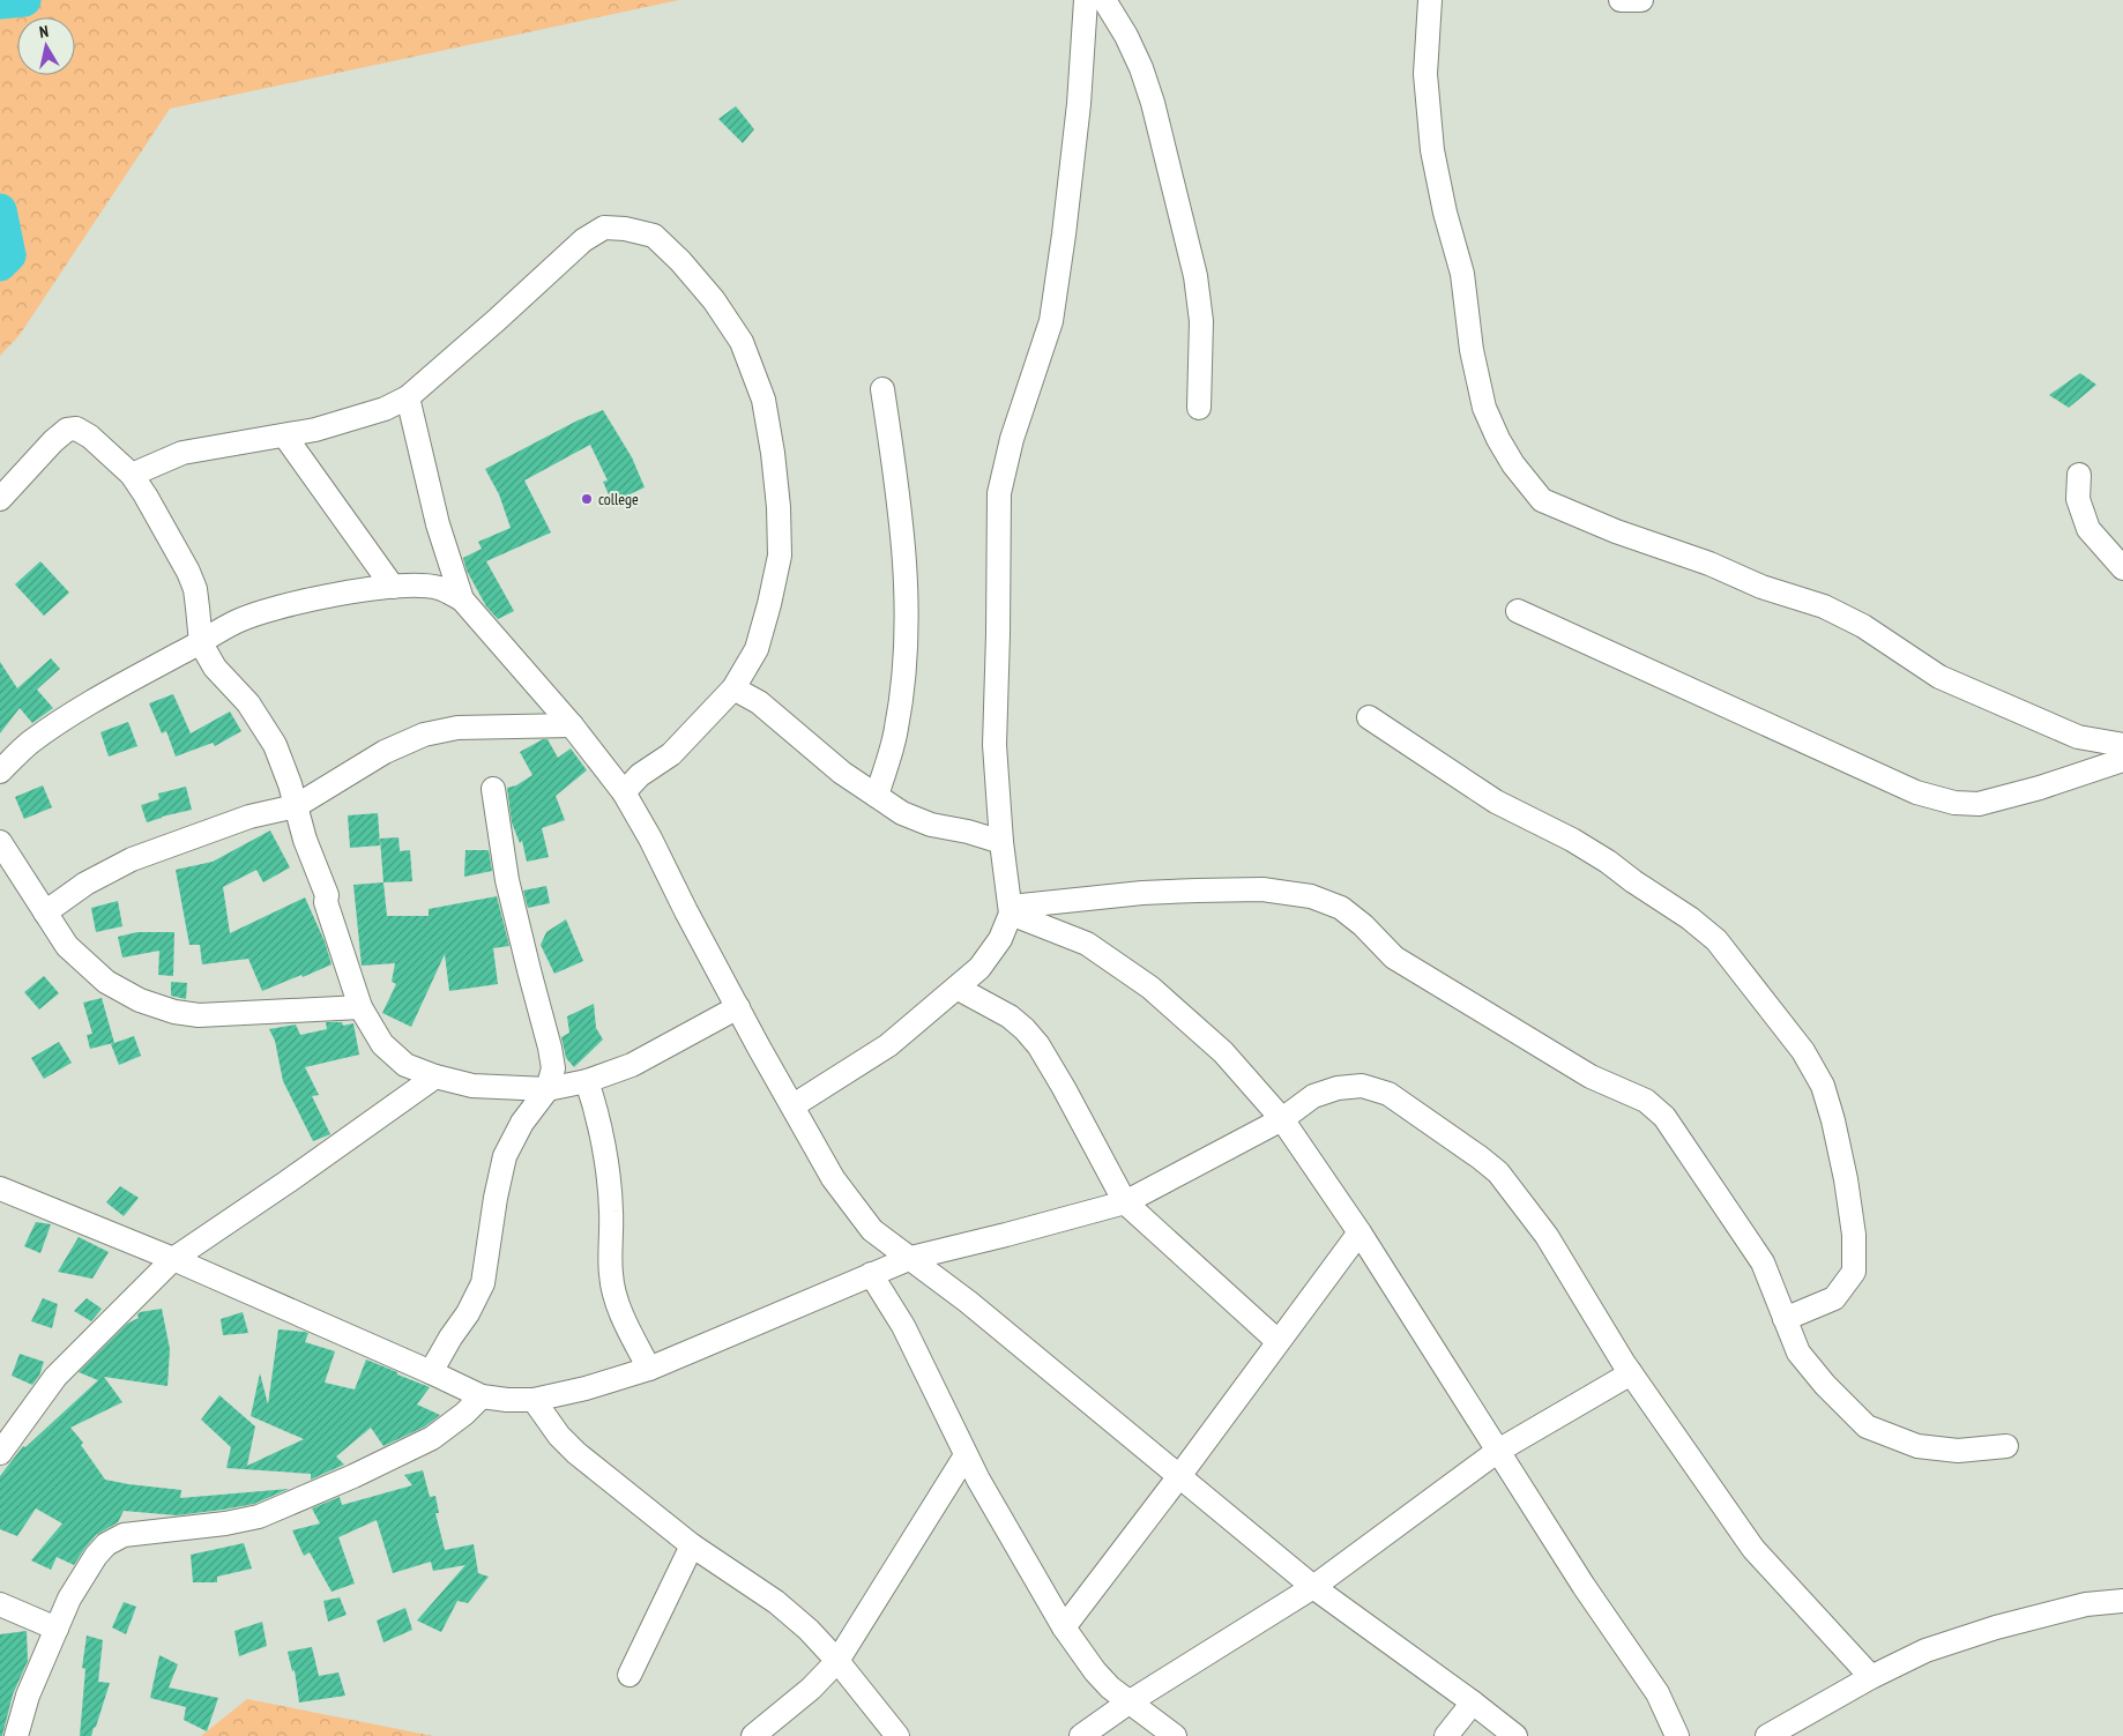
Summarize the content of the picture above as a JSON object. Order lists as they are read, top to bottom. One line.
{"places":["college"],"north":"top"}
